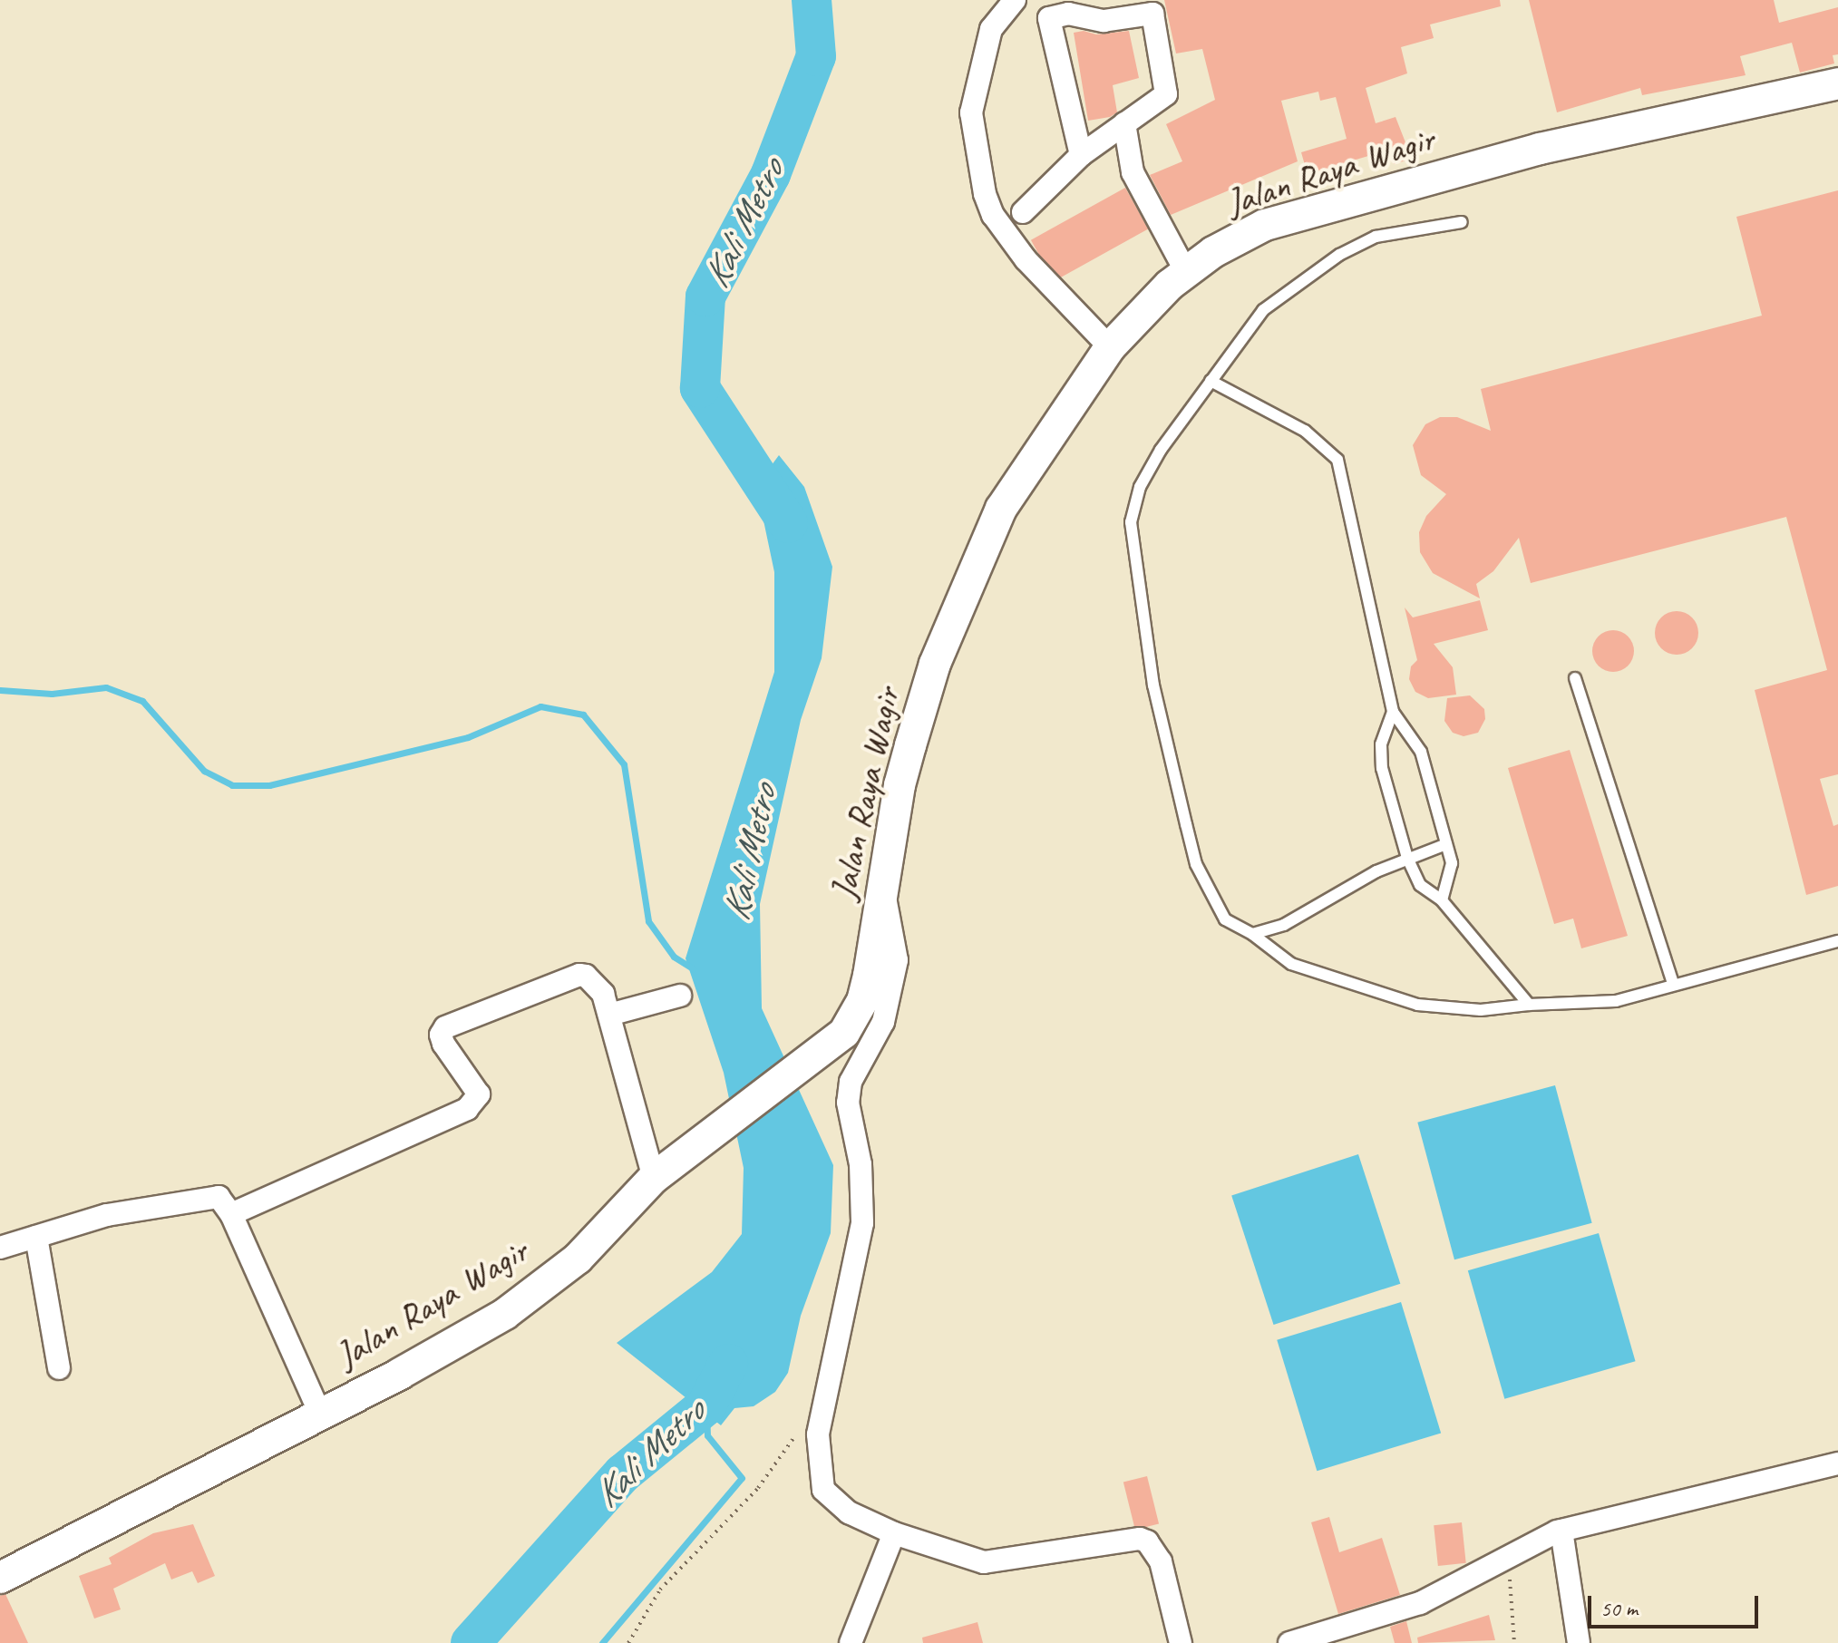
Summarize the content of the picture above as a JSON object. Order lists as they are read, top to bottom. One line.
{"streets":{"main road":["Jalan Raya Wagir"]},"water":["Kali Metro"],"scale_bar":"50 m"}
